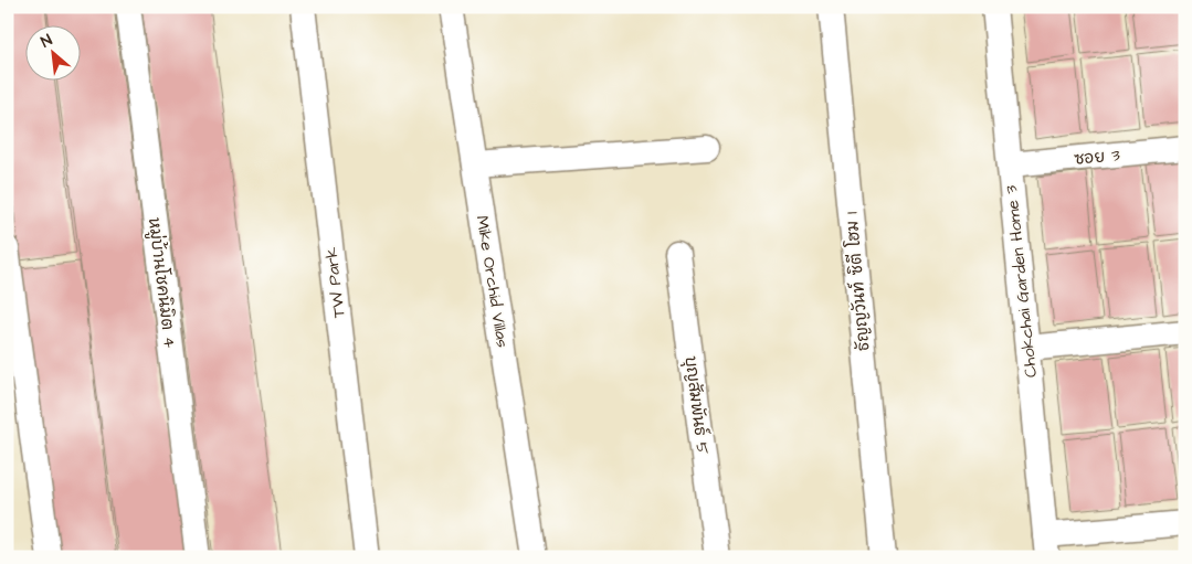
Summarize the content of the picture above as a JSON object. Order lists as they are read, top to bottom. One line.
{"streets":{"street":["ซอย 3","Mike Orchid Villas","ธัญญวันท์ ซิตี โฮม 1","Chokchai Garden Home 3","หมู่บ้านโชคนิมิต 4","TW Park","บุญสัมพันธ์ 5"]},"crossings":[["ซอย 3","Chokchai Garden Home 3"]],"north":"top left"}
